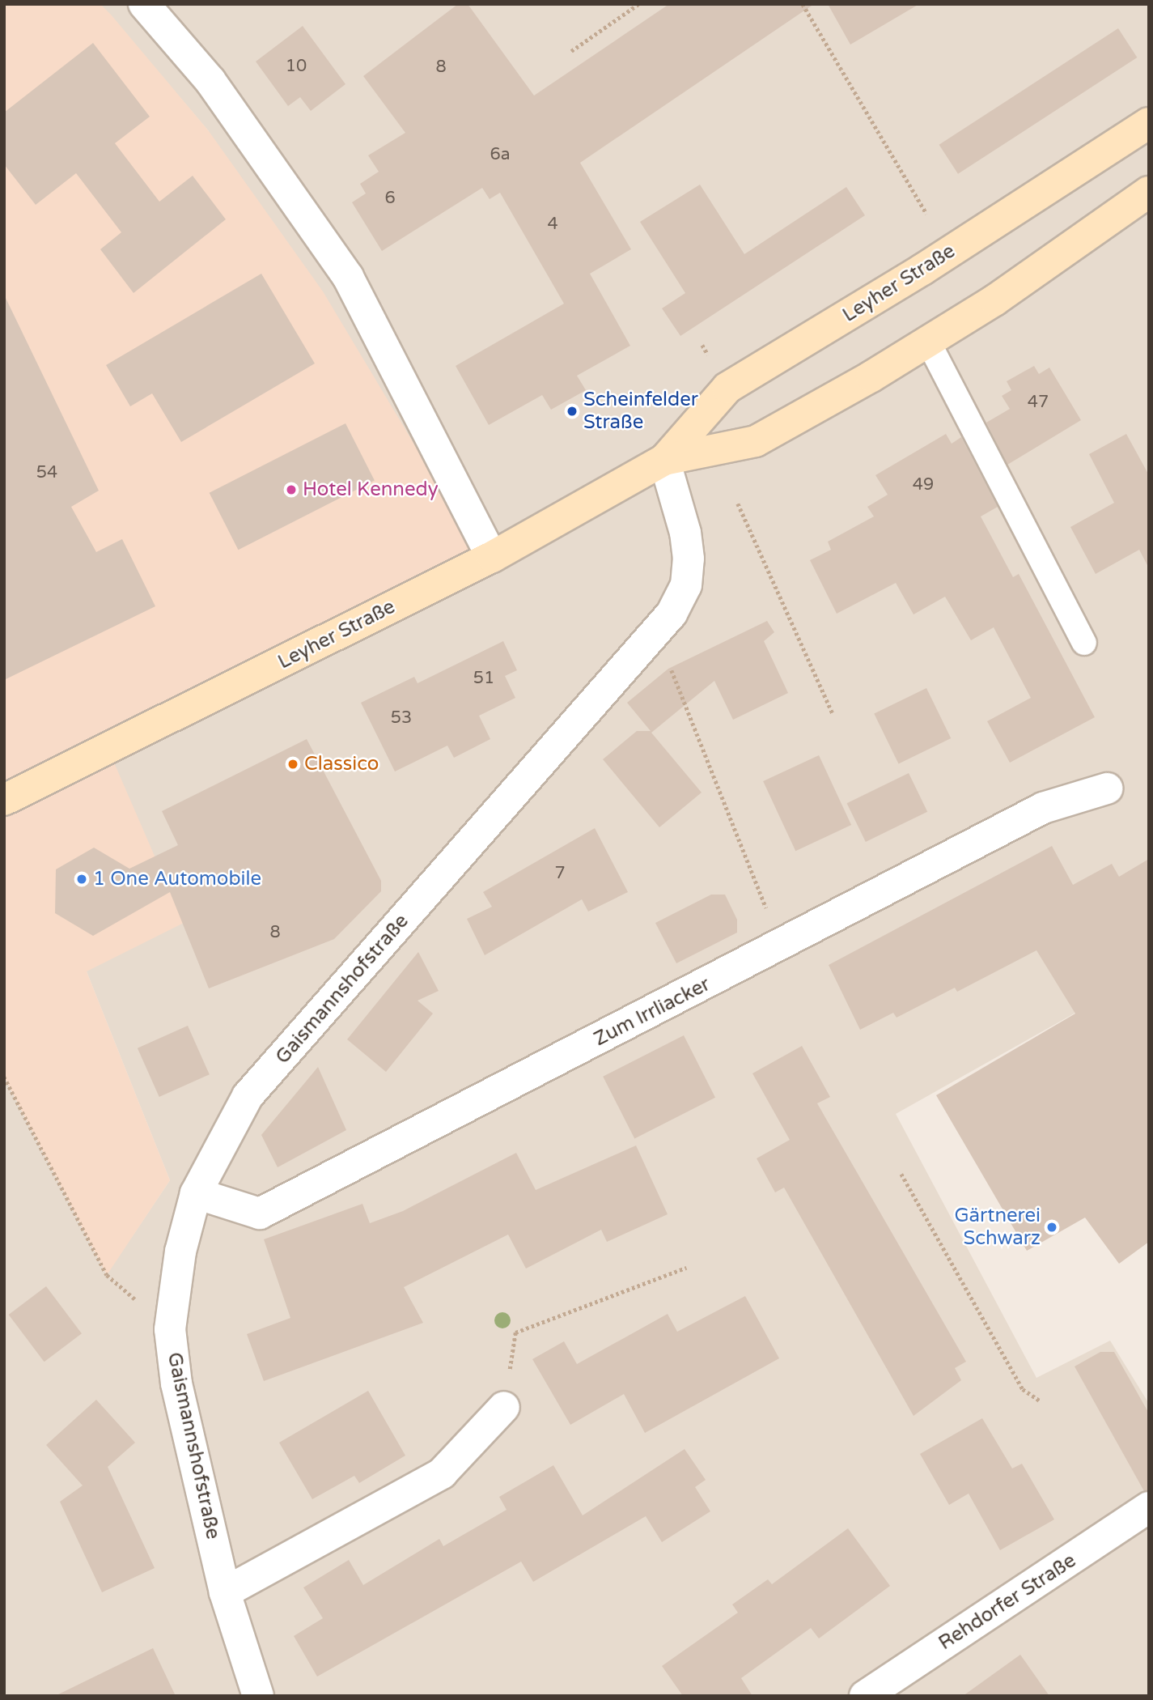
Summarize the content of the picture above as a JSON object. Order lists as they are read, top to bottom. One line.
{"streets":{"main road":["Leyher Straße"],"street":["Gaismannshofstraße","Zum Irrliacker","Rehdorfer Straße"]},"crossings":[["Leyher Straße","Gaismannshofstraße"],["Gaismannshofstraße","Zum Irrliacker"]],"places":["Scheinfelder Straße","Hotel Kennedy","Classico","1 One Automobile","Gärtnerei Schwarz"],"house_numbers":["10","8","6a","6","4","47","54","49","51","53","7","8"]}
